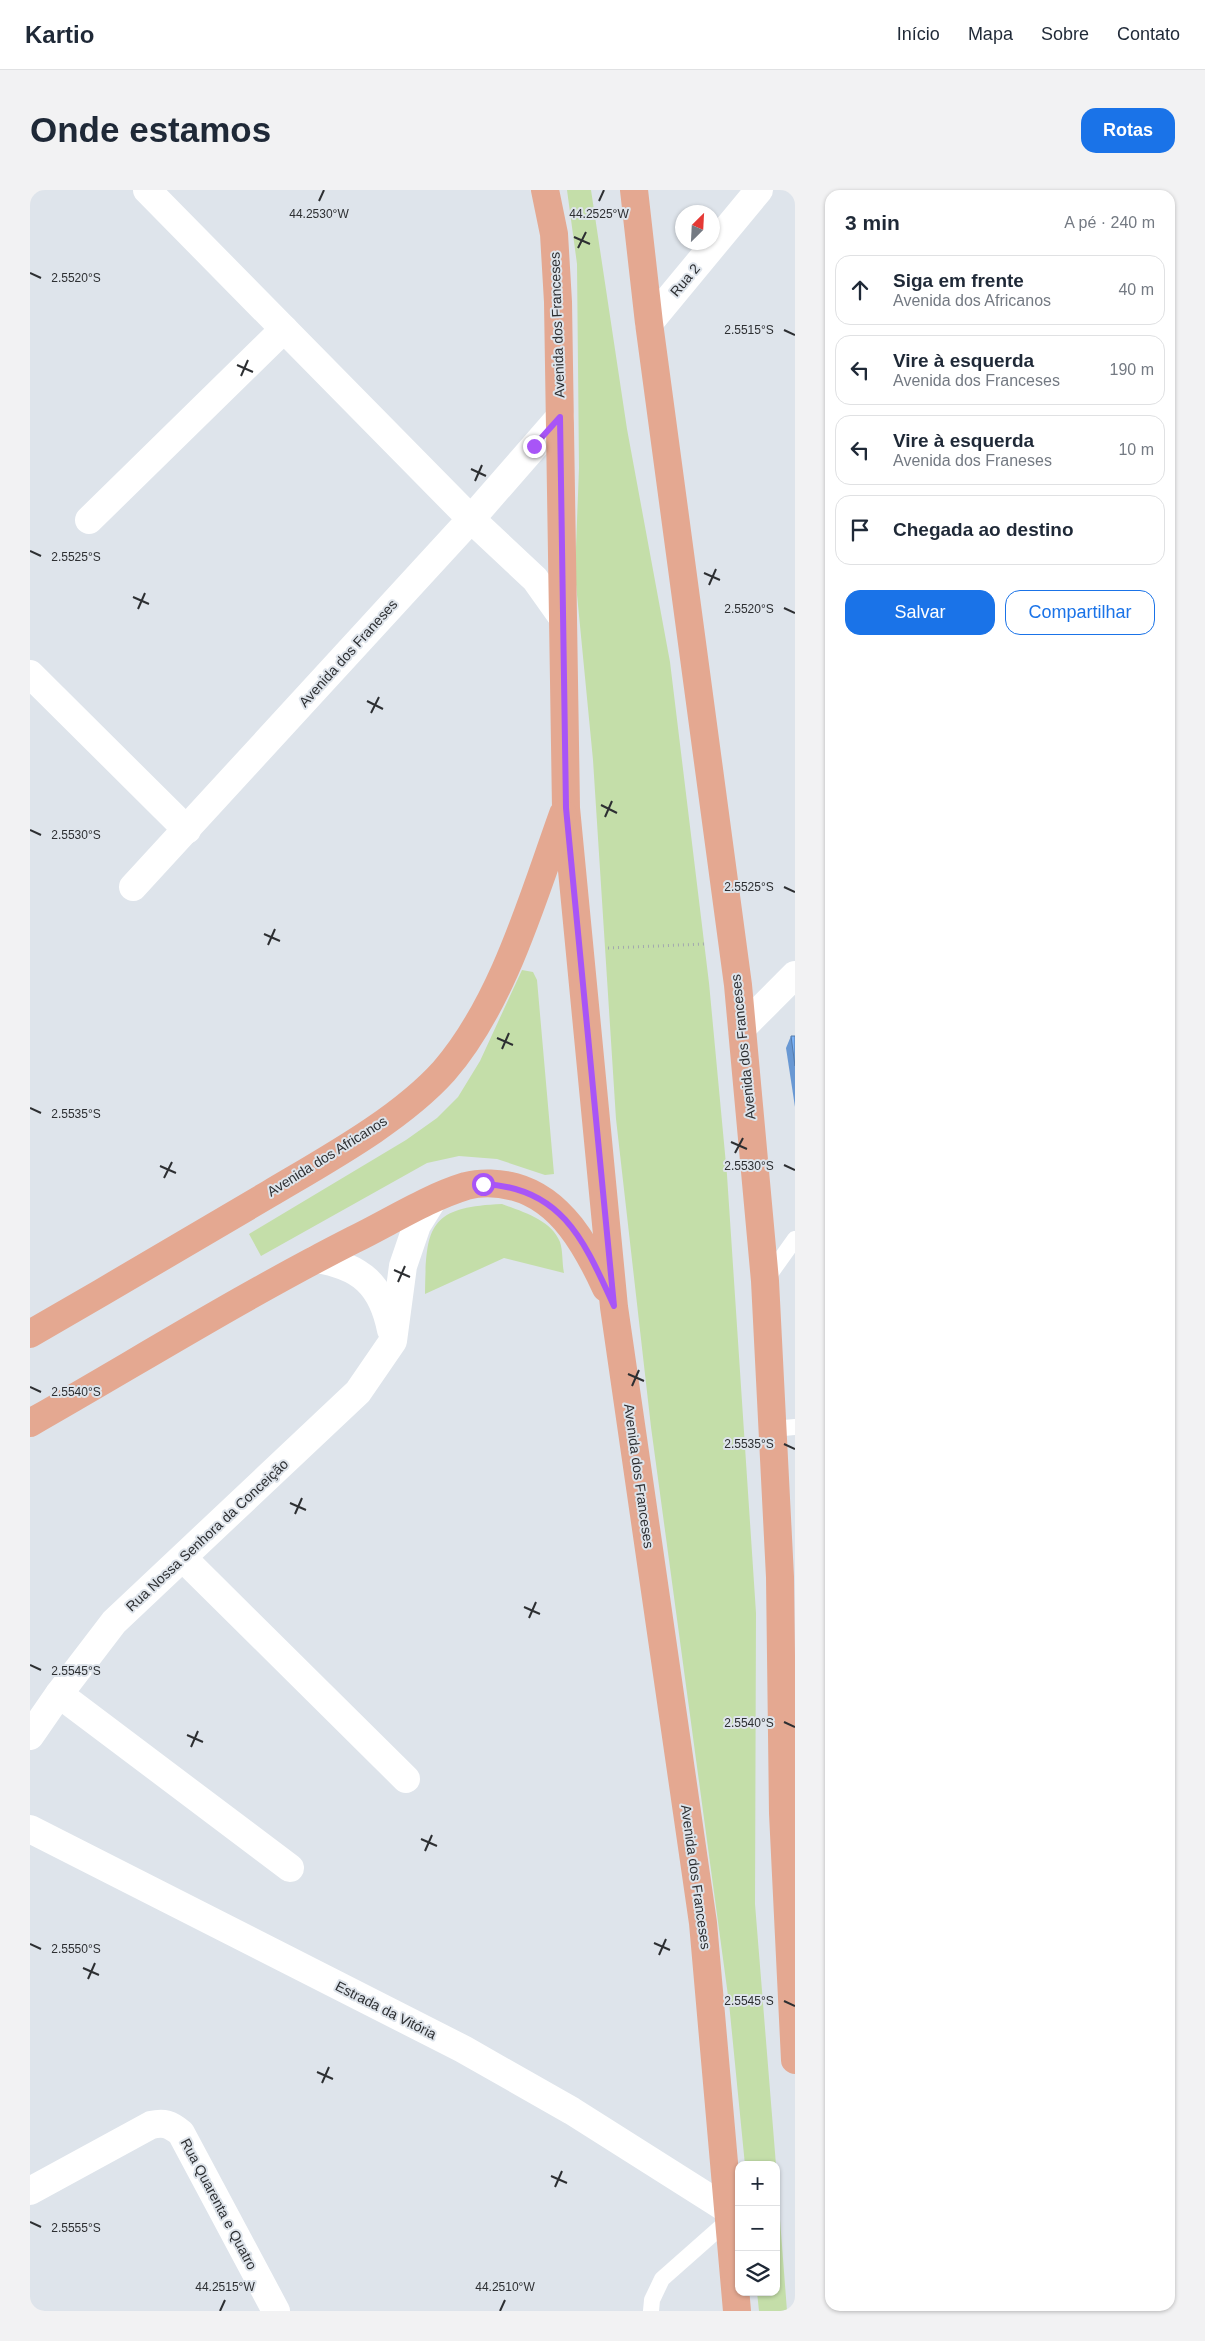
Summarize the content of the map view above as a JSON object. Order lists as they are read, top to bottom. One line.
{"streets":{"main road":["Avenida dos Franceses","Avenida dos Africanos"],"street":["Rua 2","Avenida dos Franeses","Rua Nossa Senhora da Conceição","Estrada da Vitória","Rua Quarenta e Quatro"]},"crossings":[["Rua 2","Avenida dos Franceses"],["Avenida dos Franceses","Avenida dos Franeses"],["Avenida dos Franceses","Avenida dos Africanos"],["Avenida dos Franceses","Estrada da Vitória"]],"north":"top right","page":{"header":"Kartio","nav":["Início","Mapa","Sobre","Contato"],"buttons":["Rotas",["Salvar","Compartilhar"]],"title":"Onde estamos","heading":["3 min","A pé · 240 m"],"list":[["Siga em frente","Avenida dos Africanos","40 m"],["Vire à esquerda","Avenida dos Franceses","190 m"],["Vire à esquerda","Avenida dos Franeses","10 m"],"Chegada ao destino"],"map_buttons":["+","−"]},"coordinates":["44.2530°W","44.2525°W","2.5520°S","2.5515°S","2.5525°S","2.5530°S","2.5535°S","2.5540°S","2.5545°S","2.5550°S","2.5555°S","44.2515°W","44.2510°W"]}
